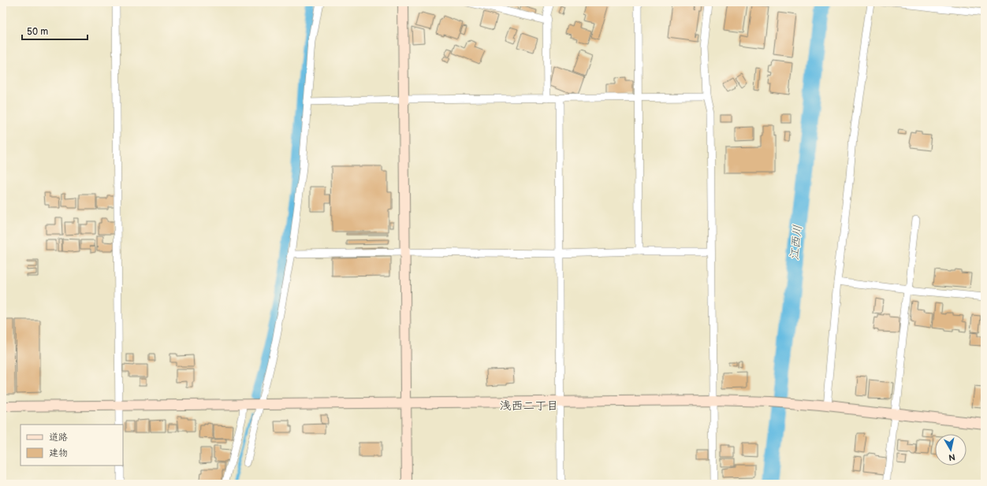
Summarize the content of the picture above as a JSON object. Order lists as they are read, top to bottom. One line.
{"districts":["浅西二丁目"],"water":["江西川"],"legend":["道路","建物"],"scale_bar":"50 m","north":"bottom"}
